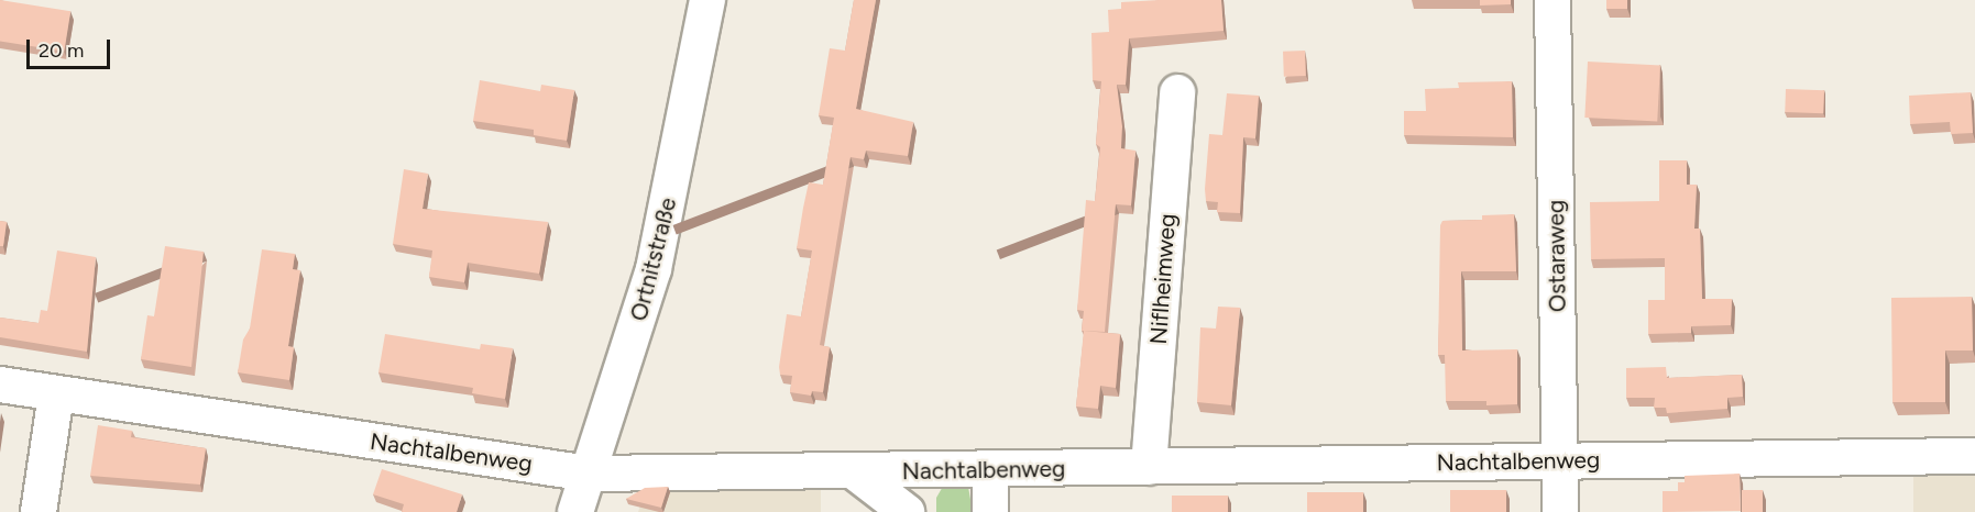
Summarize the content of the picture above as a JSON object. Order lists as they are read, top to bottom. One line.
{"streets":{"street":["Ostaraweg","Ortnitstraße","Niflheimweg","Nachtalbenweg"]},"crossings":[["Ostaraweg","Nachtalbenweg"],["Ortnitstraße","Nachtalbenweg"],["Niflheimweg","Nachtalbenweg"]],"scale_bar":"20 m"}
